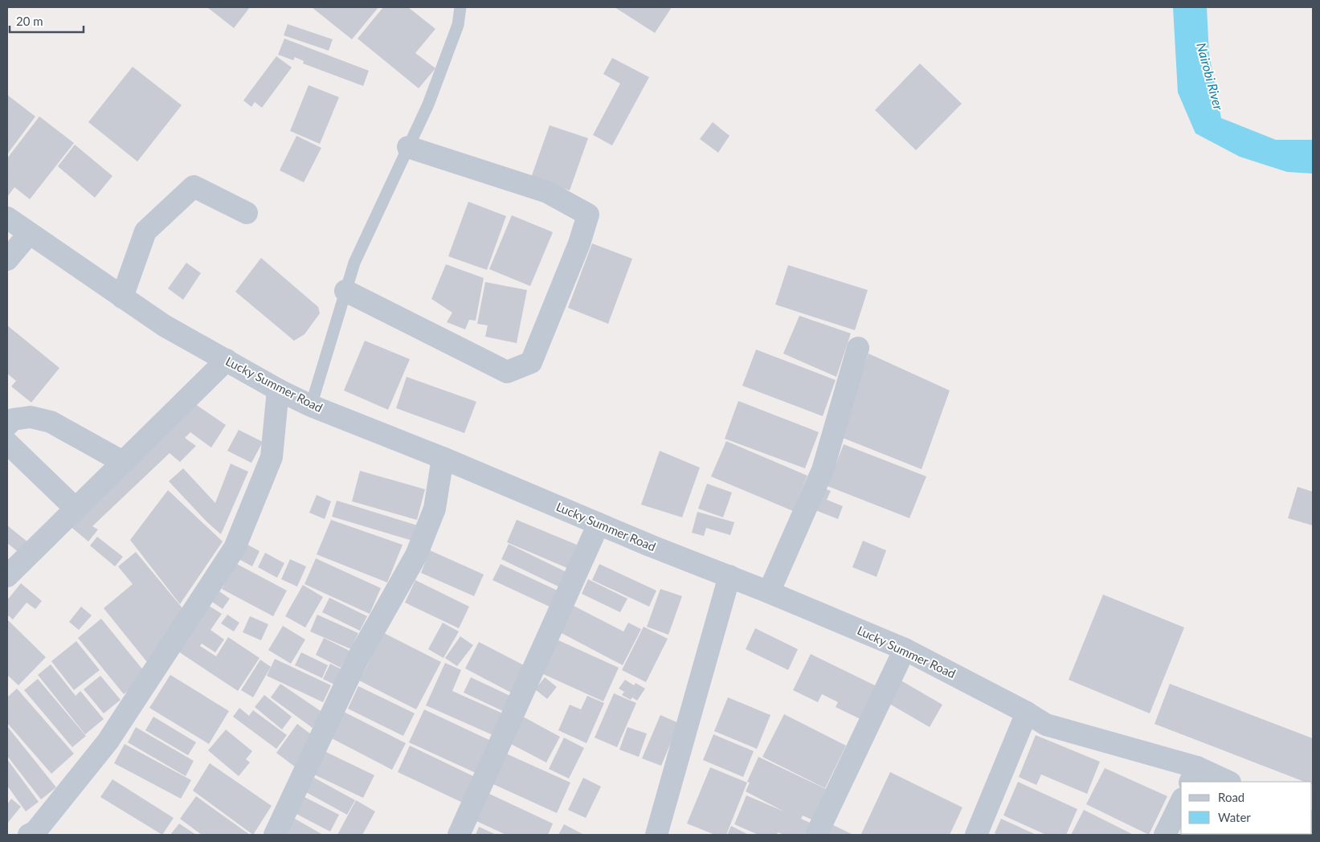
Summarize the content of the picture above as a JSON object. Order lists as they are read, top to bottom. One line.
{"streets":{"street":["Lucky Summer Road"]},"water":["Nairobi River"],"legend":["Road","Water"],"scale_bar":"20 m"}
